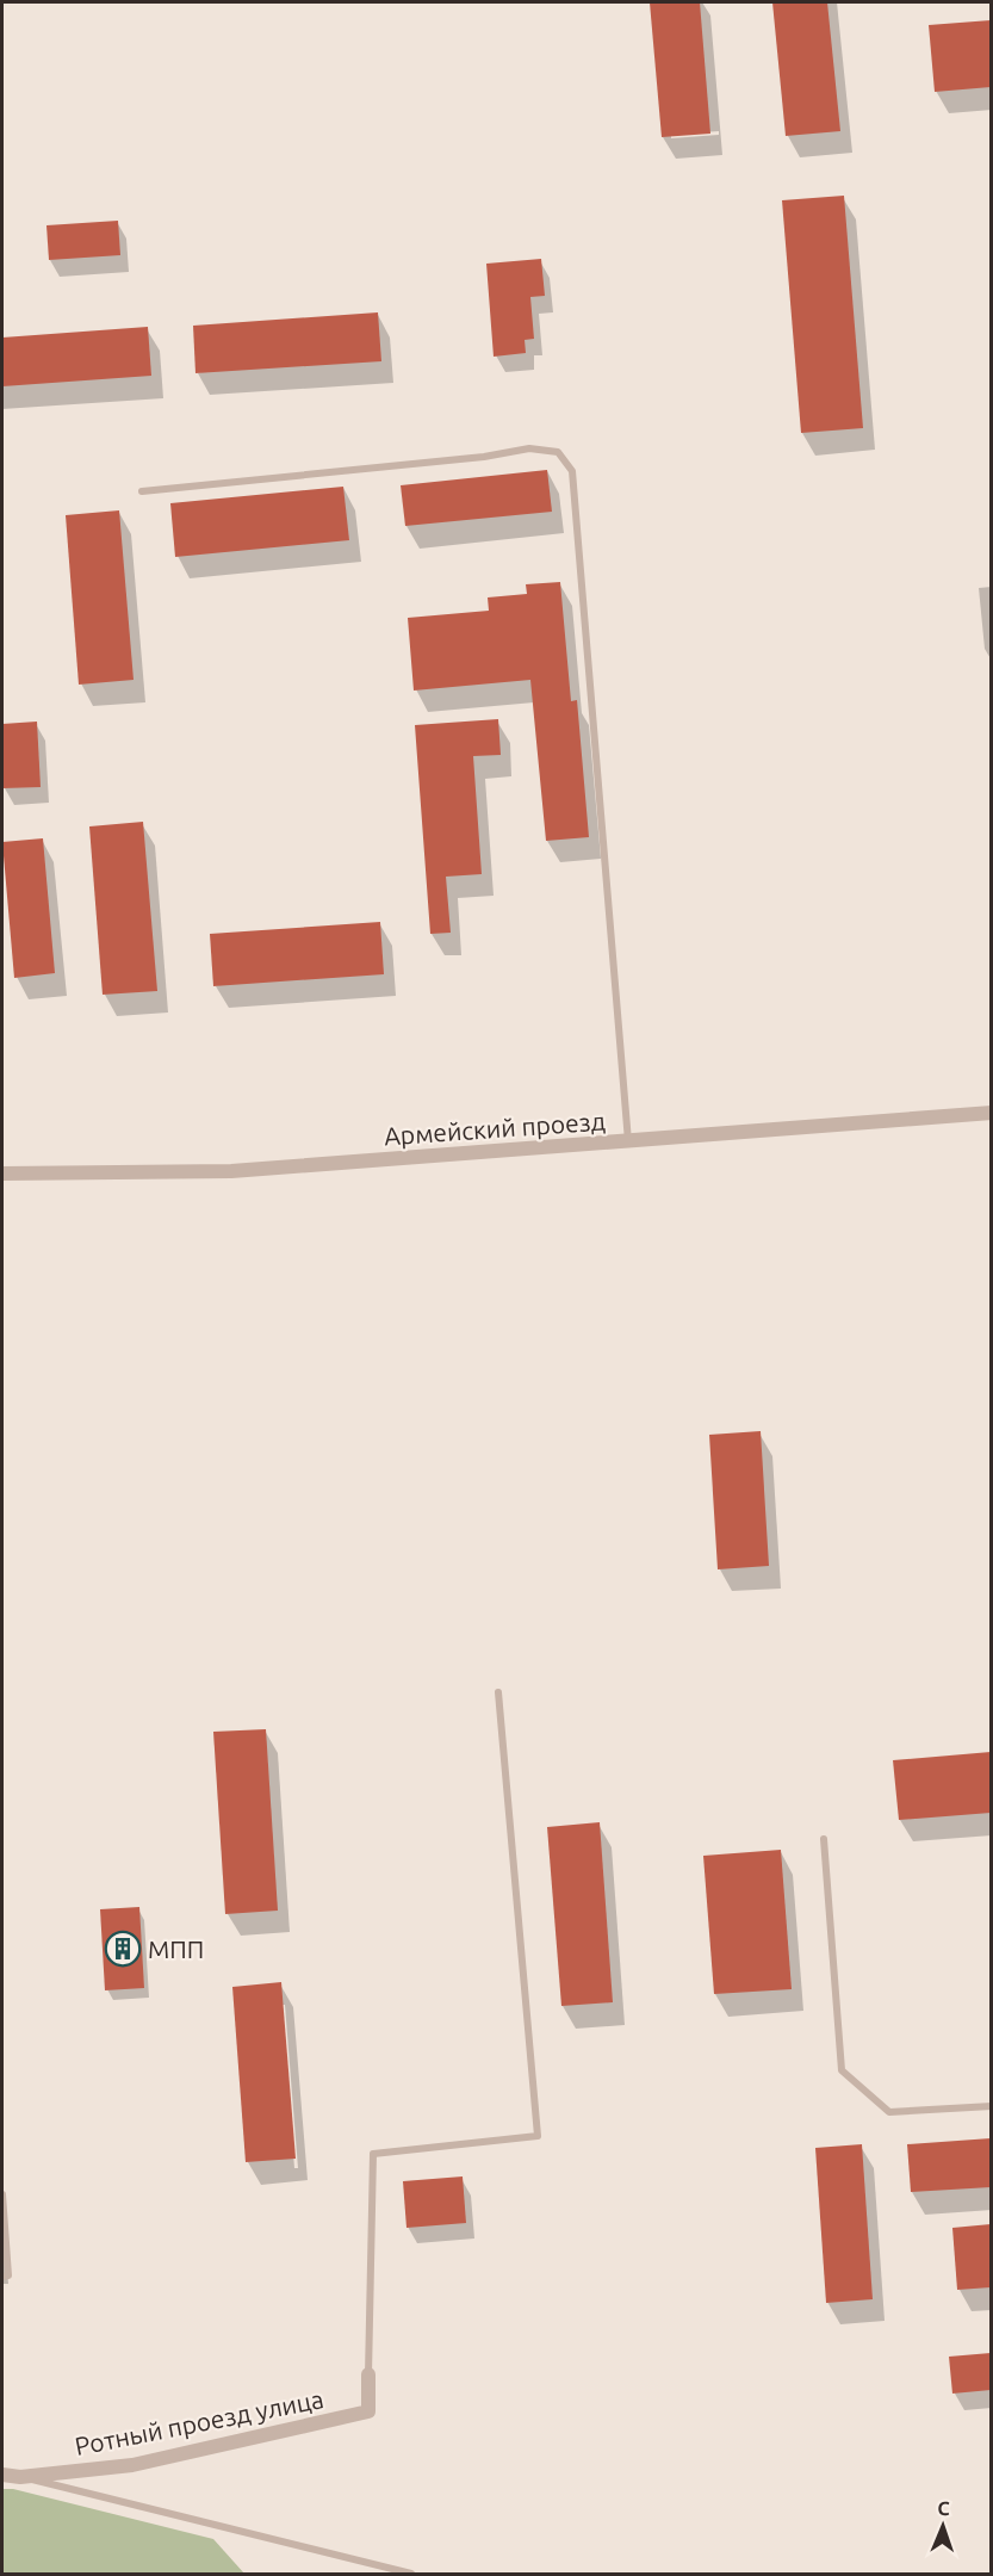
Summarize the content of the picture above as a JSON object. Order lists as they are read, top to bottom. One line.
{"streets":{"street":["Армейский проезд","Ротный проезд улица"]},"places":{"building":["МПП"]},"north":"top"}
